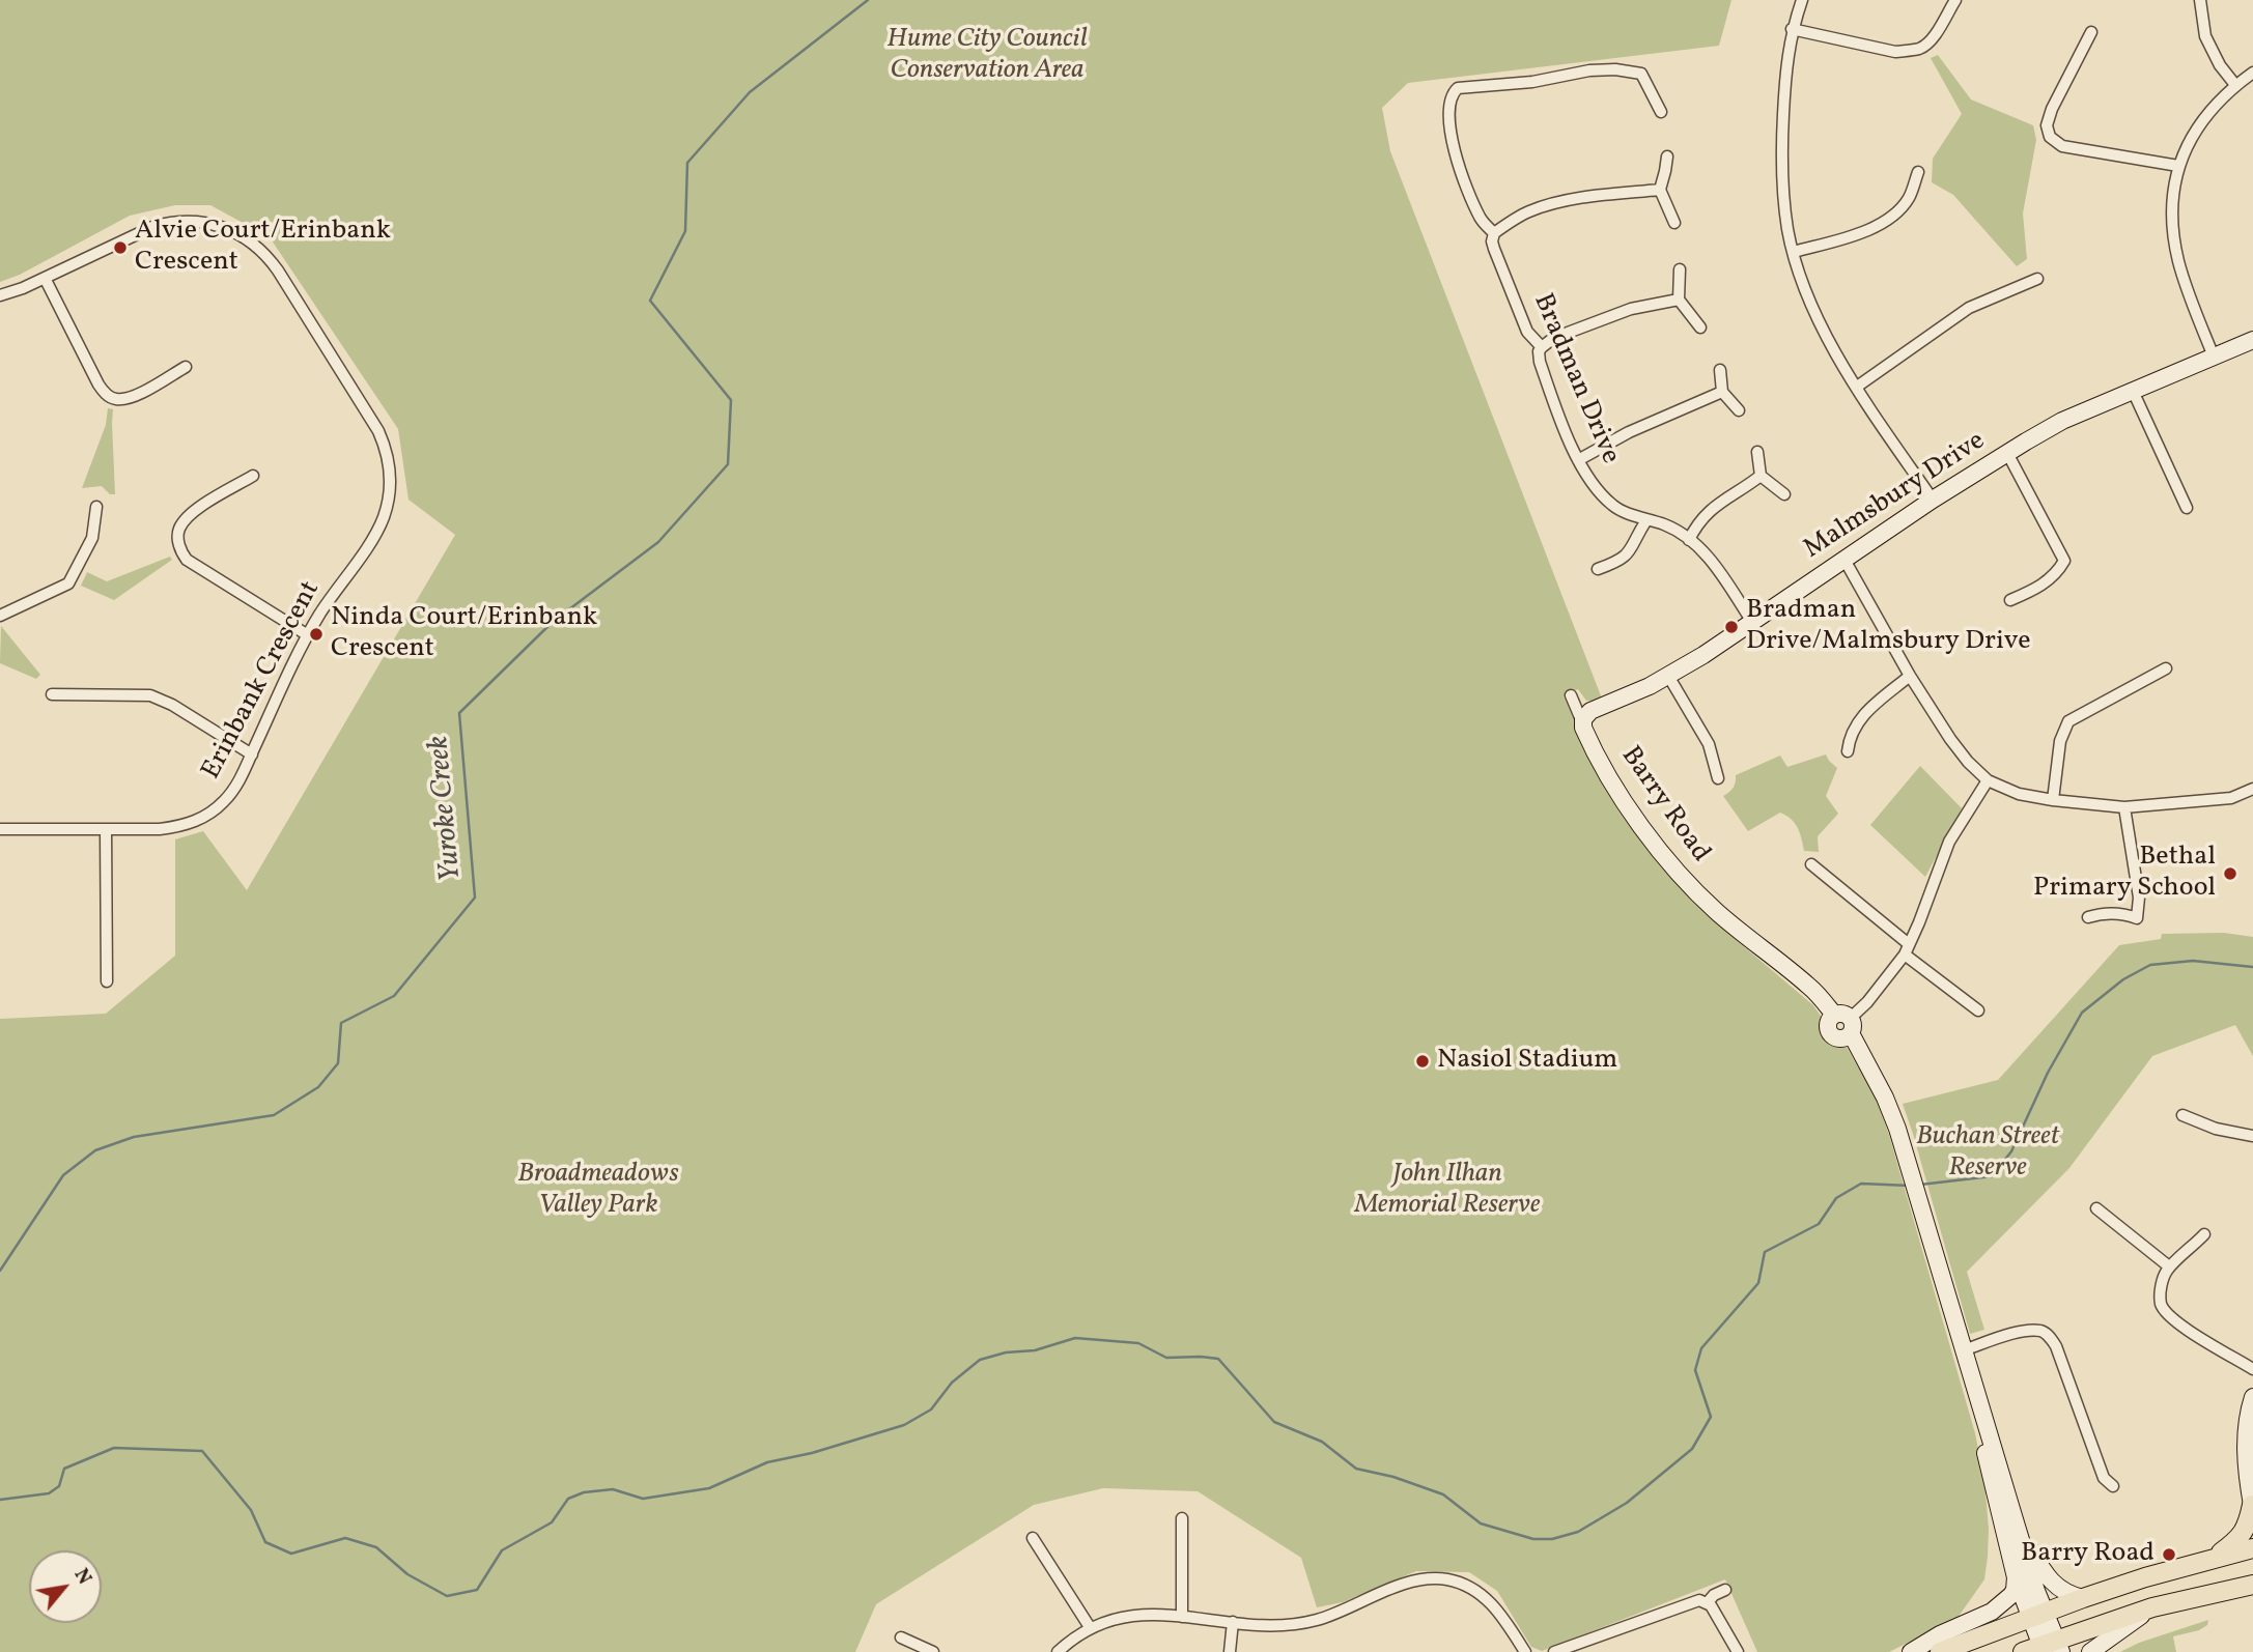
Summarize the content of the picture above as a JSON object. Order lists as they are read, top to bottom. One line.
{"streets":{"street":["Bradman Drive","Malmsbury Drive","Erinbank Crescent","Barry Road"]},"crossings":[["Bradman Drive","Malmsbury Drive"],["Malmsbury Drive","Barry Road"]],"water":["Yuroke Creek"],"parks":["Hume City Council Conservation Area","Buchan Street Reserve","Broadmeadows Valley Park","John Ilhan Memorial Reserve"],"places":["Alvie Court/Erinbank Crescent","Bradman Drive/Malmsbury Drive","Ninda Court/Erinbank Crescent","Bethal Primary School","Nasiol Stadium","Barry Road"],"north":"top right"}
